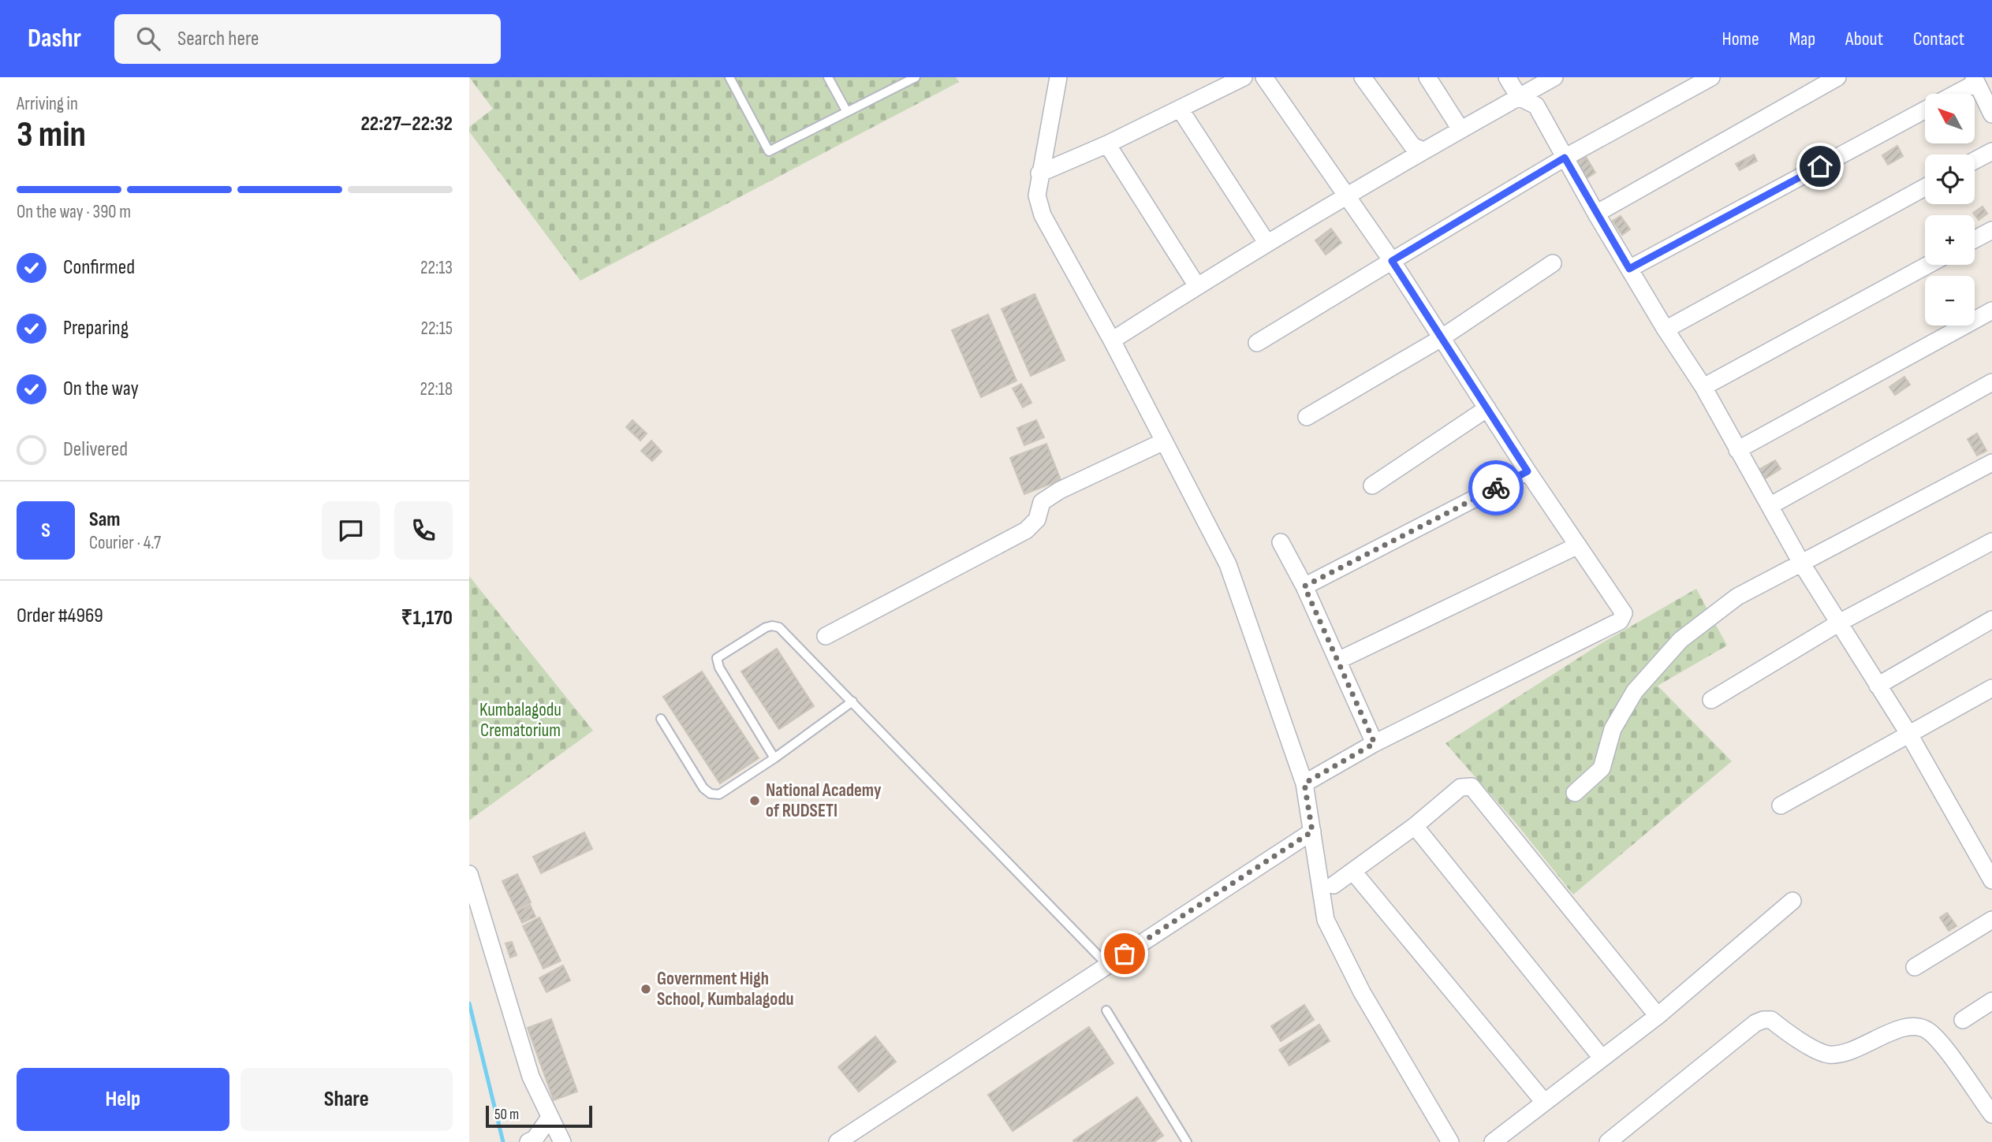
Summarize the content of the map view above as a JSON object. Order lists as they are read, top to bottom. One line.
{"parks":["Kumbalagodu Crematorium"],"places":["National Academy of RUDSETI","Government High School, Kumbalagodu"],"scale_bar":"50 m","north":"top left","page":{"header":"Dashr","search":"Search here","nav":["Home","Map","About","Contact"],"heading":["3 min","Arriving in","22:27–22:32"],"panel":["Sam","Courier · 4.7","Order #4969","₹1,170"],"map_buttons":["+","−"],"bar":"On the way · 390 m","list":[["Confirmed","22:13"],["Preparing","22:15"],["On the way","22:18"],"Delivered"],"round":"S","buttons":["Help","Share"],"scale":"50 m"}}
